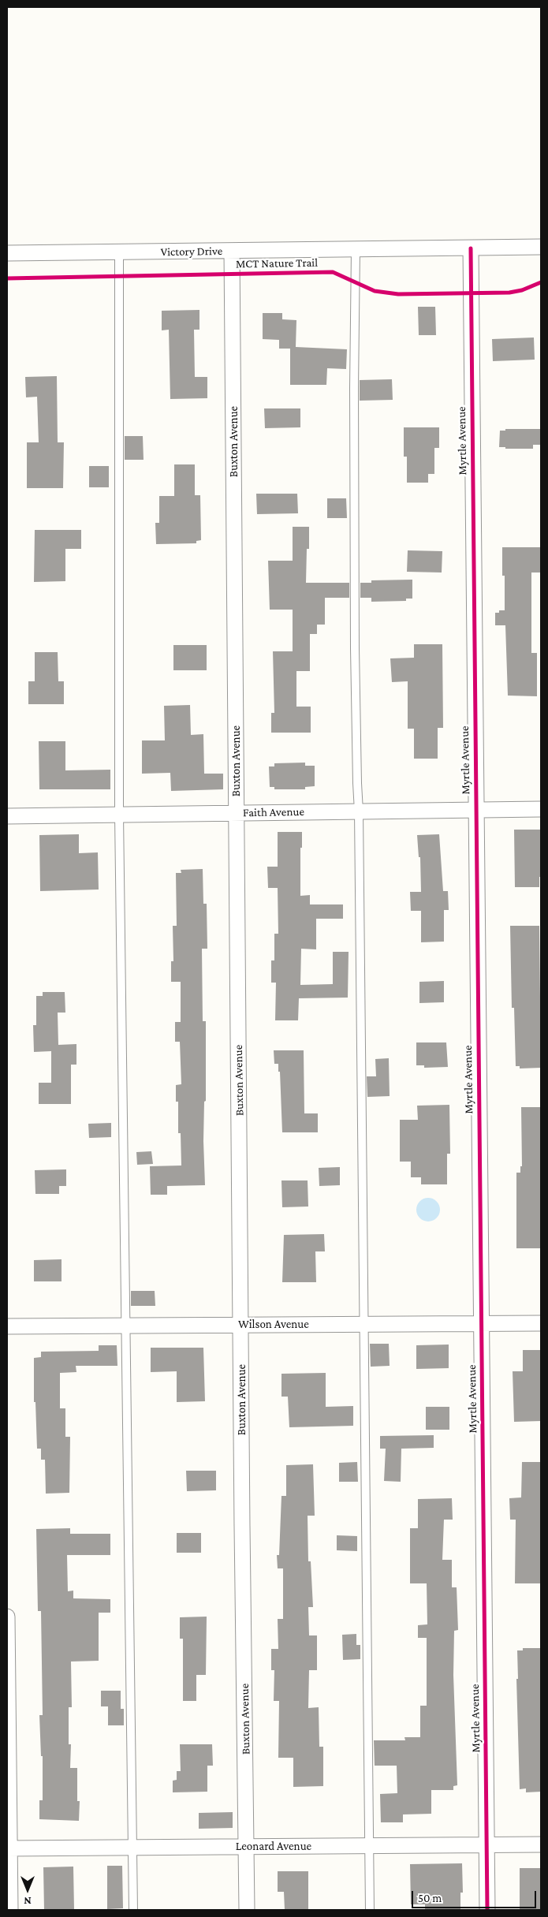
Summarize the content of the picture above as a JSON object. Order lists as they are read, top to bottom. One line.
{"streets":{"street":["Victory Drive","Myrtle Avenue","Buxton Avenue","Faith Avenue","Wilson Avenue","Leonard Avenue"],"cycle path":["MCT Nature Trail"]},"crossings":[["Victory Drive","Myrtle Avenue"],["Victory Drive","Buxton Avenue"],["Myrtle Avenue","Faith Avenue"],["Myrtle Avenue","Wilson Avenue"],["Myrtle Avenue","Leonard Avenue"],["Buxton Avenue","Faith Avenue"],["Buxton Avenue","Wilson Avenue"],["Buxton Avenue","Leonard Avenue"]],"scale_bar":"50 m","north":"bottom"}
